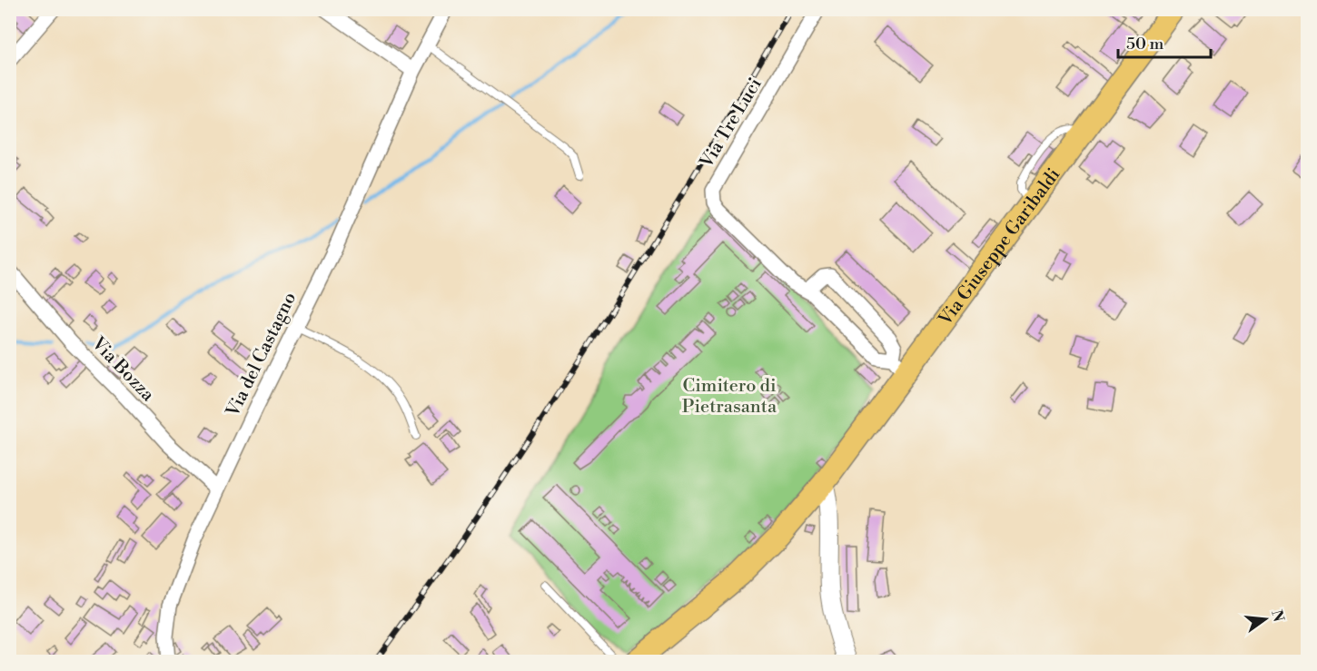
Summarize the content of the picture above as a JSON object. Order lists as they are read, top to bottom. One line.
{"streets":{"main road":["Via Giuseppe Garibaldi"],"street":["Via Tre Luci","Via del Castagno","Via Bozza"]},"crossings":[["Via Tre Luci","Via Giuseppe Garibaldi"],["Via del Castagno","Via Bozza"]],"parks":["Cimitero di Pietrasanta"],"scale_bar":"50 m","north":"right"}
